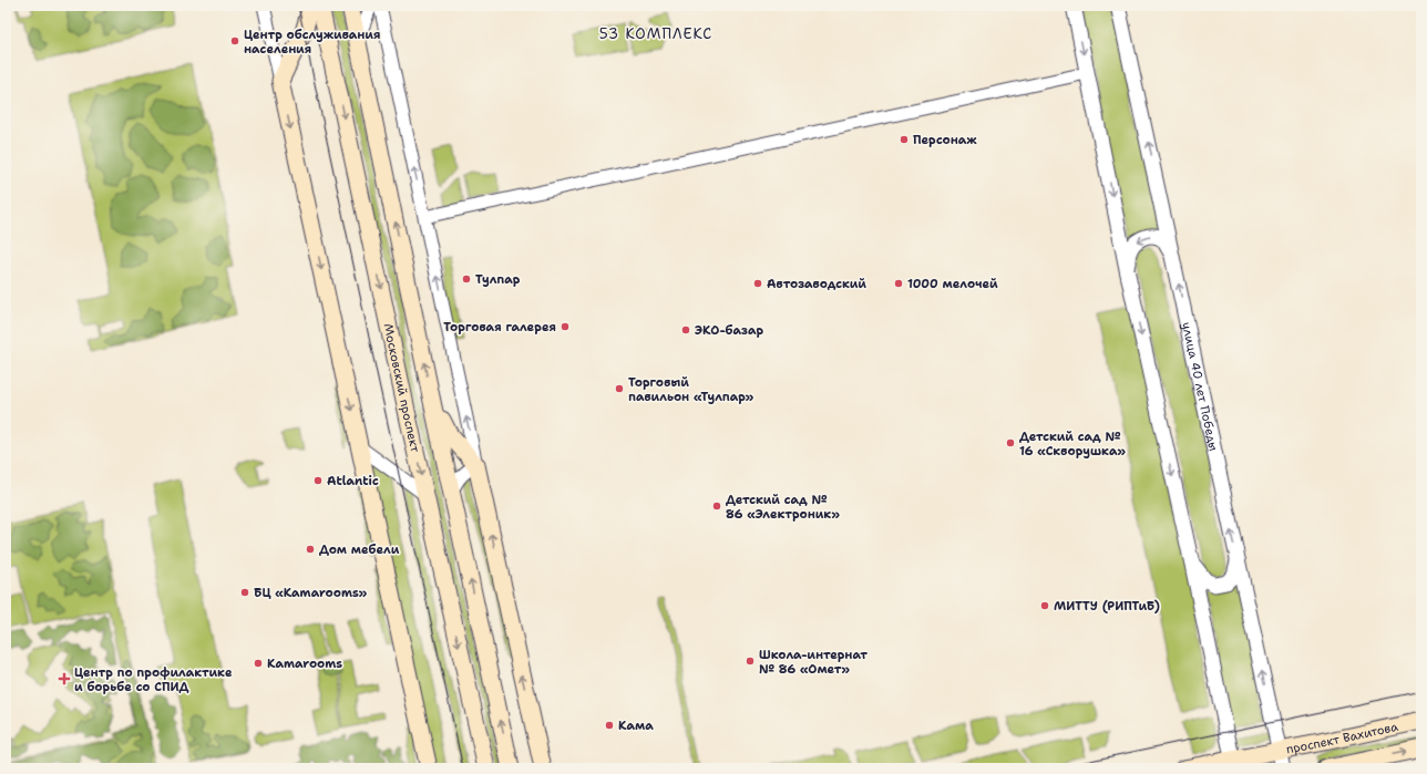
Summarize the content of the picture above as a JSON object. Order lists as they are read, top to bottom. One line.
{"streets":{"main road":["Московский проспект","проспект Вахитова"],"street":["улица 40 лет Победы"]},"crossings":[["улица 40 лет Победы","проспект Вахитова"]],"districts":["53 КОМПЛЕКС"],"places":{"other":["Центр обслуживания населения","Персонаж","Тулпар","Автозаводский","1000 мелочей","Торговая галерея","ЭКО-базар","Торговый павильон «Тулпар»","Детский сад № 16 «Скворушка»","Atlantic","Детский сад № 86 «Электроник»","Дом мебели","БЦ «Kamarooms»","МИТТУ (РИПТиБ)","Школа-интернат № 86 «Омет»","Kamarooms","Кама"],"health":["Центр по профилактике и борьбе со СПИД"]}}
